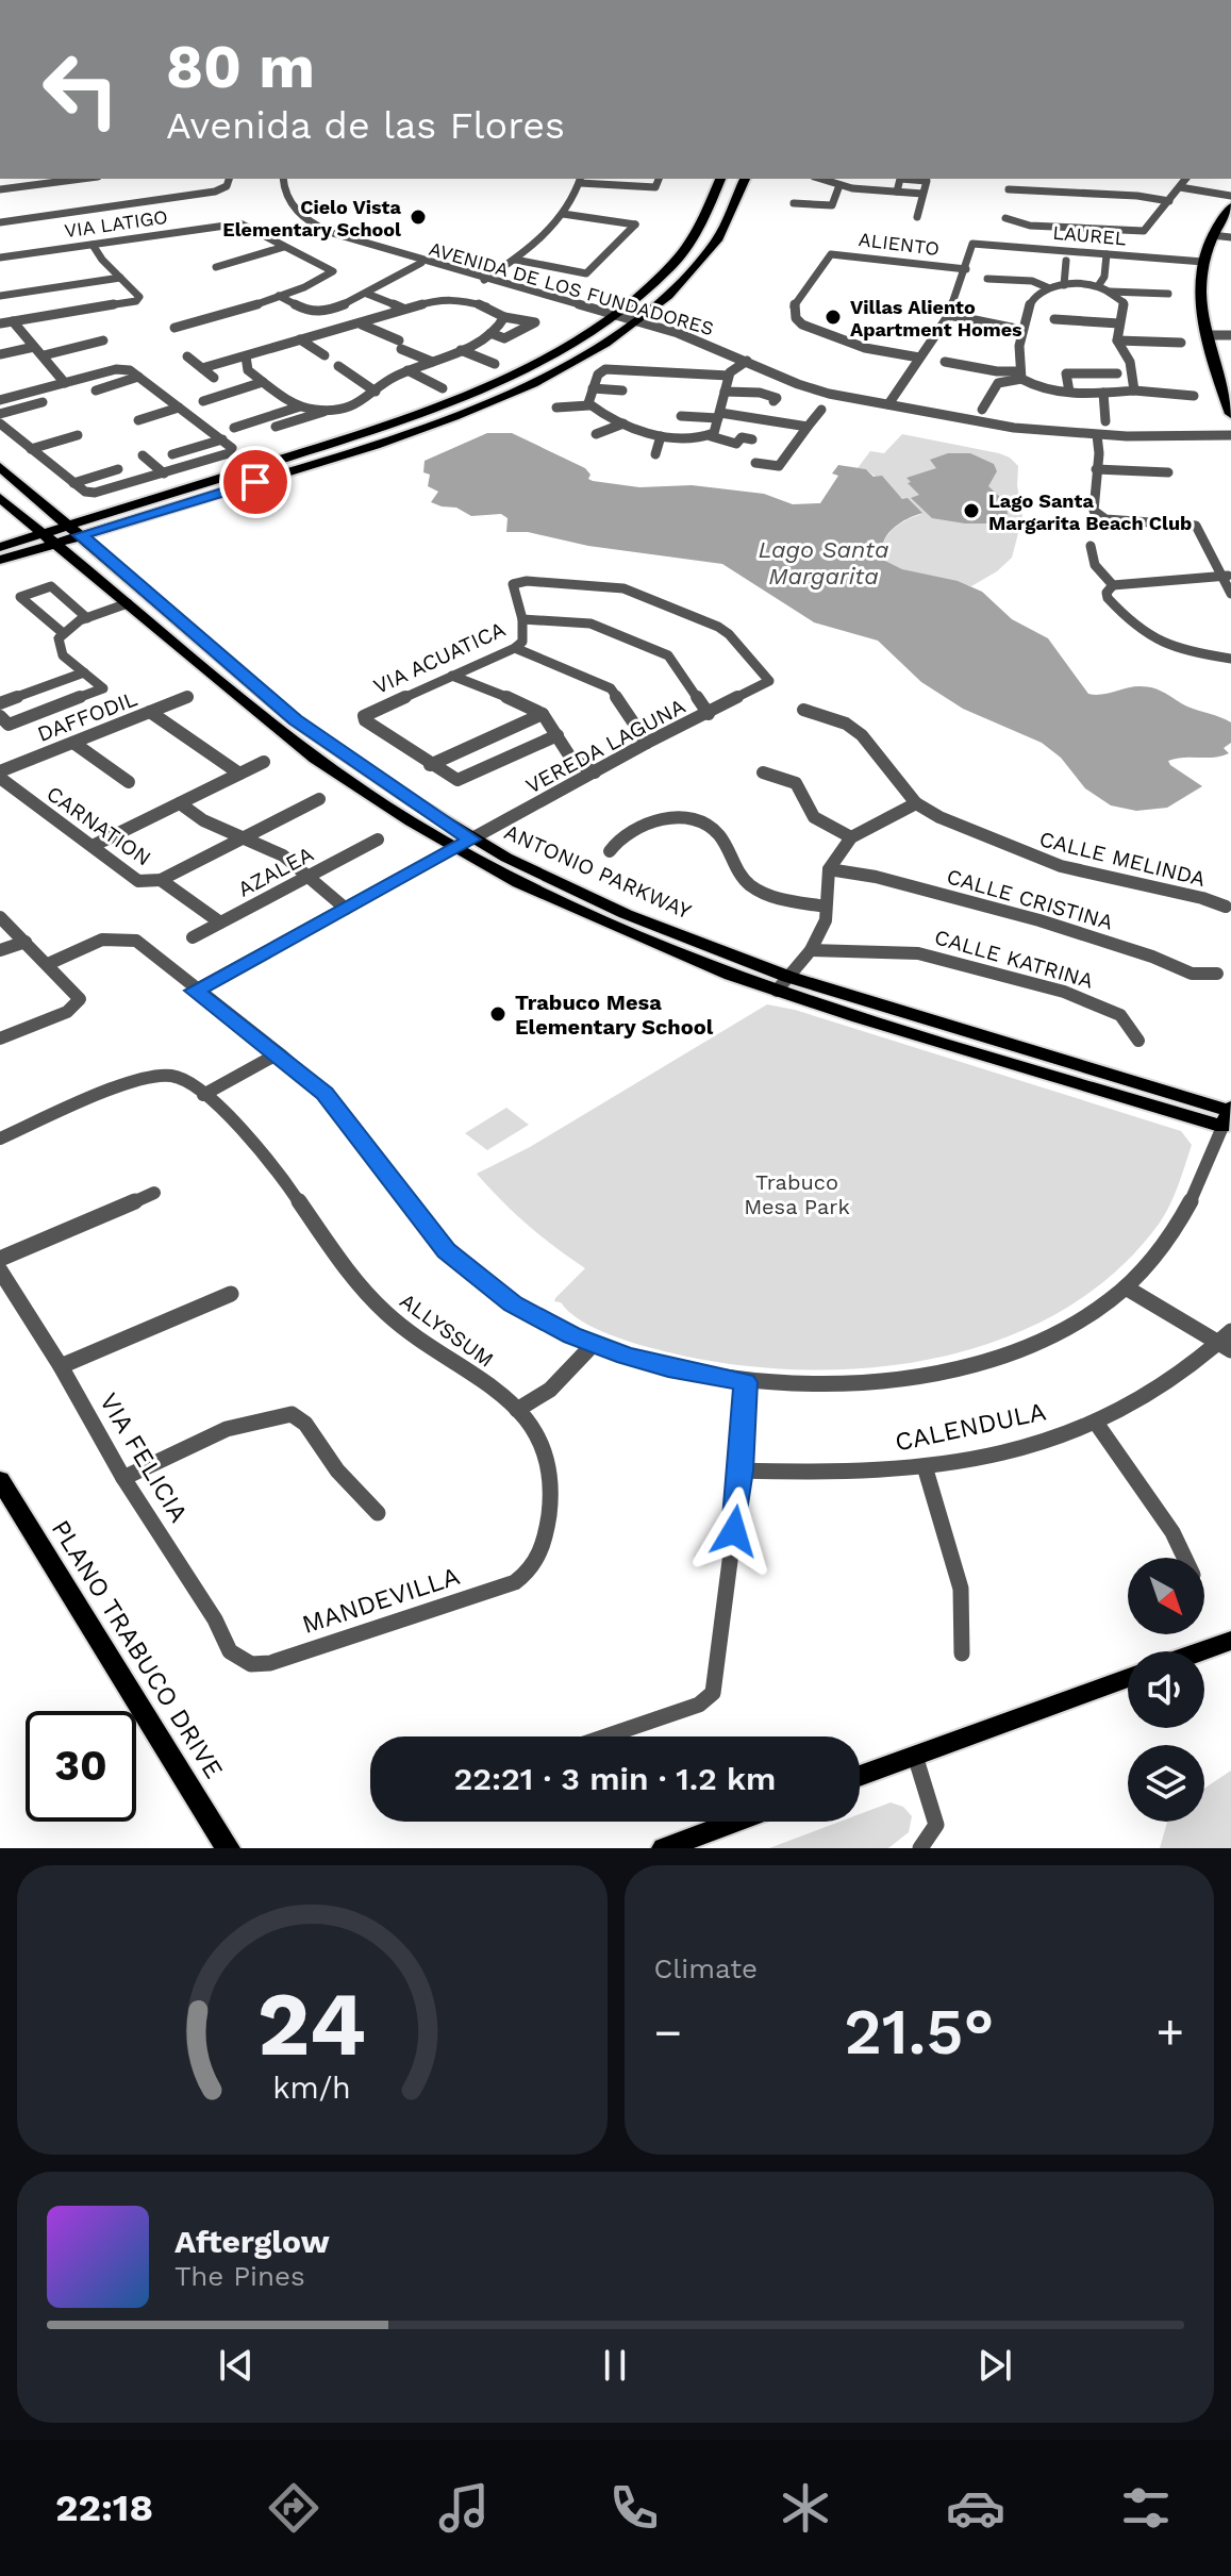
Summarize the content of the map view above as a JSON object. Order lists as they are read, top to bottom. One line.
{"streets":{"main road":["ANTONIO PARKWAY","PLANO TRABUCO DRIVE"],"street":["VIA LATIGO","LAUREL","ALIENTO","AVENIDA DE LOS FUNDADORES","VIA ACUATICA","DAFFODIL","VEREDA LAGUNA","CARNATION","CALLE MELINDA","AZALEA","CALLE CRISTINA","CALLE KATRINA","ALLYSSUM","CALENDULA","VIA FELICIA","MANDEVILLA"]},"crossings":[["LAUREL","ALIENTO"],["VIA ACUATICA","VEREDA LAGUNA"],["VEREDA LAGUNA","ANTONIO PARKWAY"],["CARNATION","AZALEA"],["ALLYSSUM","MANDEVILLA"],["VIA FELICIA","MANDEVILLA"]],"water":["Lago Santa Margarita"],"parks":["Trabuco Mesa Park"],"places":["Cielo Vista Elementary School","Villas Aliento Apartment Homes","Lago Santa Margarita Beach Club","Trabuco Mesa Elementary School"],"north":"bottom right","page":{"turn":["80 m","Avenida de las Flores"],"limit":"30","trip":"22:21 · 3 min · 1.2 km","tile":"Climate","heat":["−","21.5°","+"],"song":["Afterglow","The Pines"],"tabs":"22:18","gauge":["24","km/h"]}}
